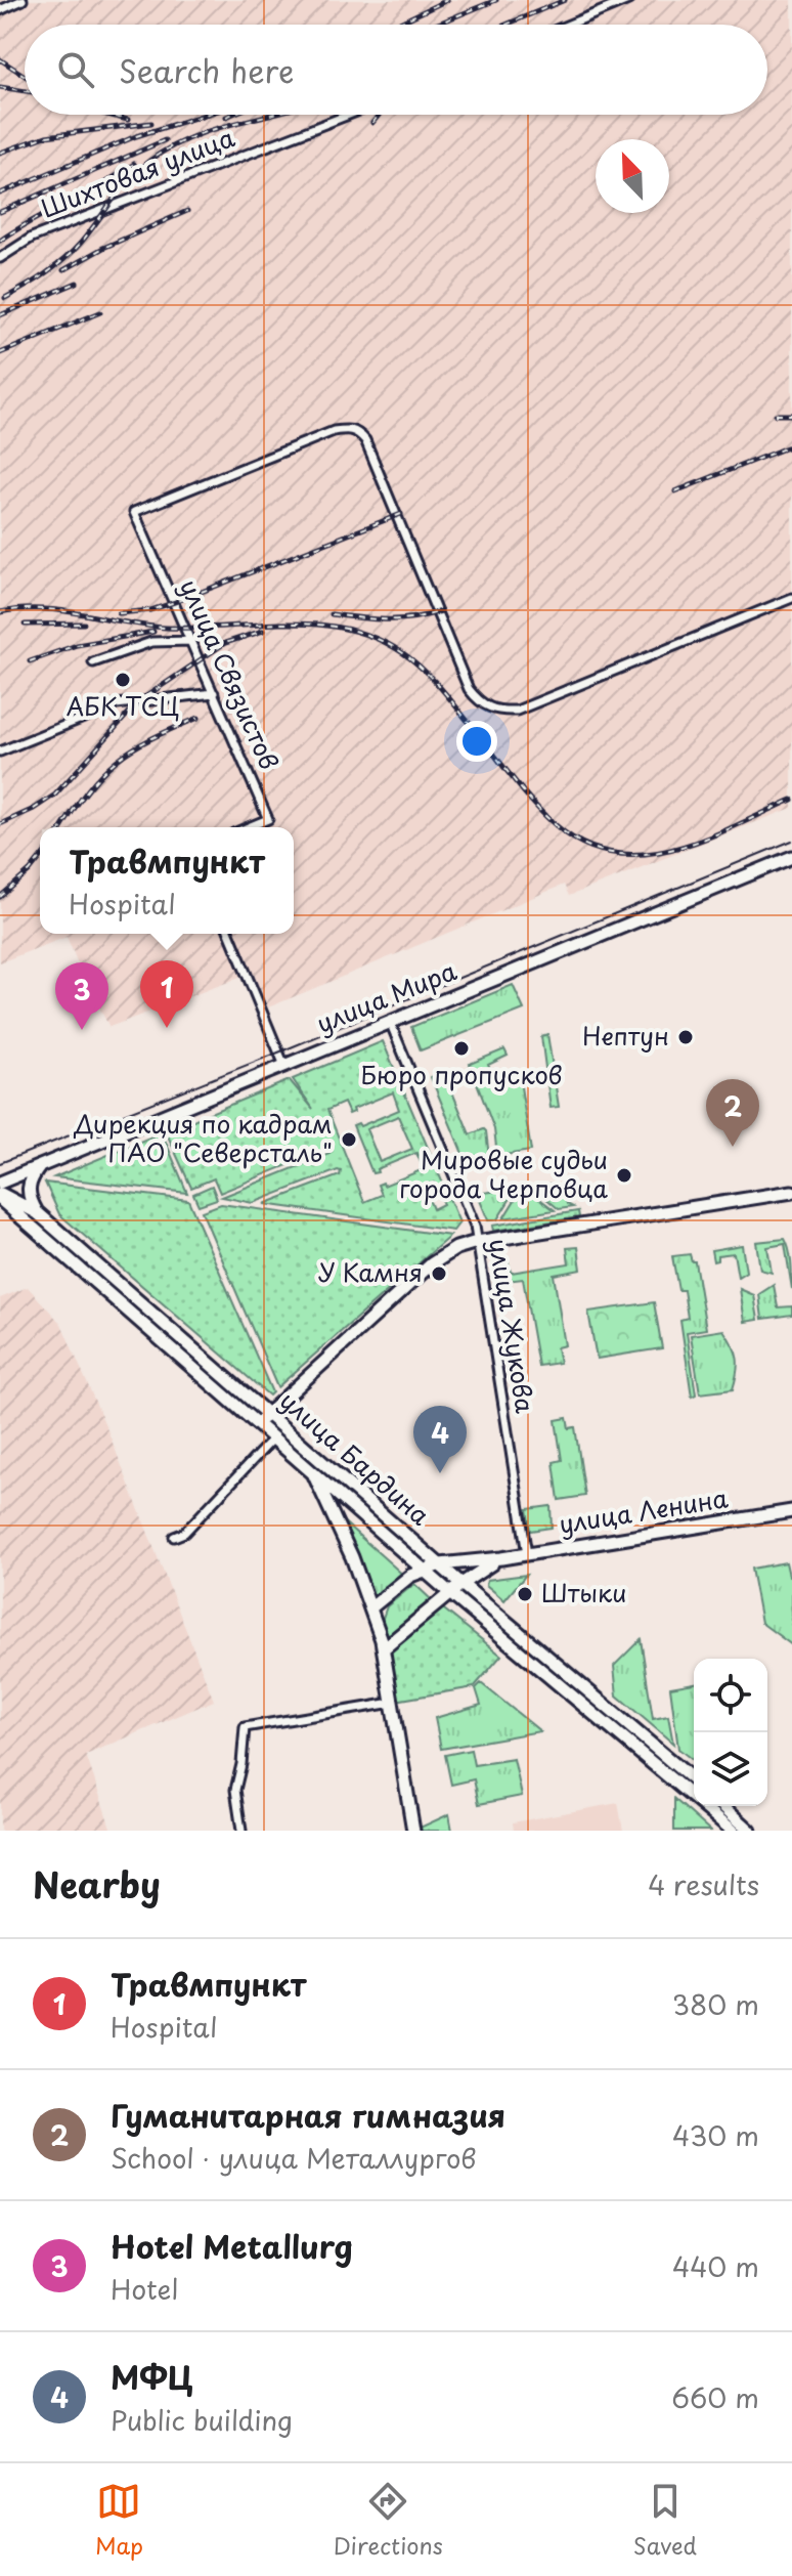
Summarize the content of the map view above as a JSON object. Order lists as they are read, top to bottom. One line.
{"streets":{"main road":["улица Мира","улица Бардина","улица Ленина"],"street":["Шихтовая улица","улица Связистов","улица Жукова"]},"crossings":[["улица Мира","улица Жукова"],["улица Жукова","улица Ленина"],["улица Бардина","улица Ленина"]],"places":["АБК ТСЦ","Нептун","Бюро пропусков","Дирекция по кадрам ПАО \"Северсталь\"","Мировые судьи города Черповца","У Камня","Штыки"],"north":"top left","page":{"search":"Search here","popup":["Травмпункт","Hospital"],"pins":["1","3","2","4"],"heading":["Nearby","4 results"],"list":[{"mark":"1","name":"Травмпункт","note":"Hospital","value":"380 m"},{"mark":"2","name":"Гуманитарная гимназия","note":"School · улица Металлургов","value":"430 m"},{"mark":"3","name":"Hotel Metallurg","note":"Hotel","value":"440 m"},{"mark":"4","name":"МФЦ","note":"Public building","value":"660 m"}],"nav":["Map","Directions","Saved"]}}
